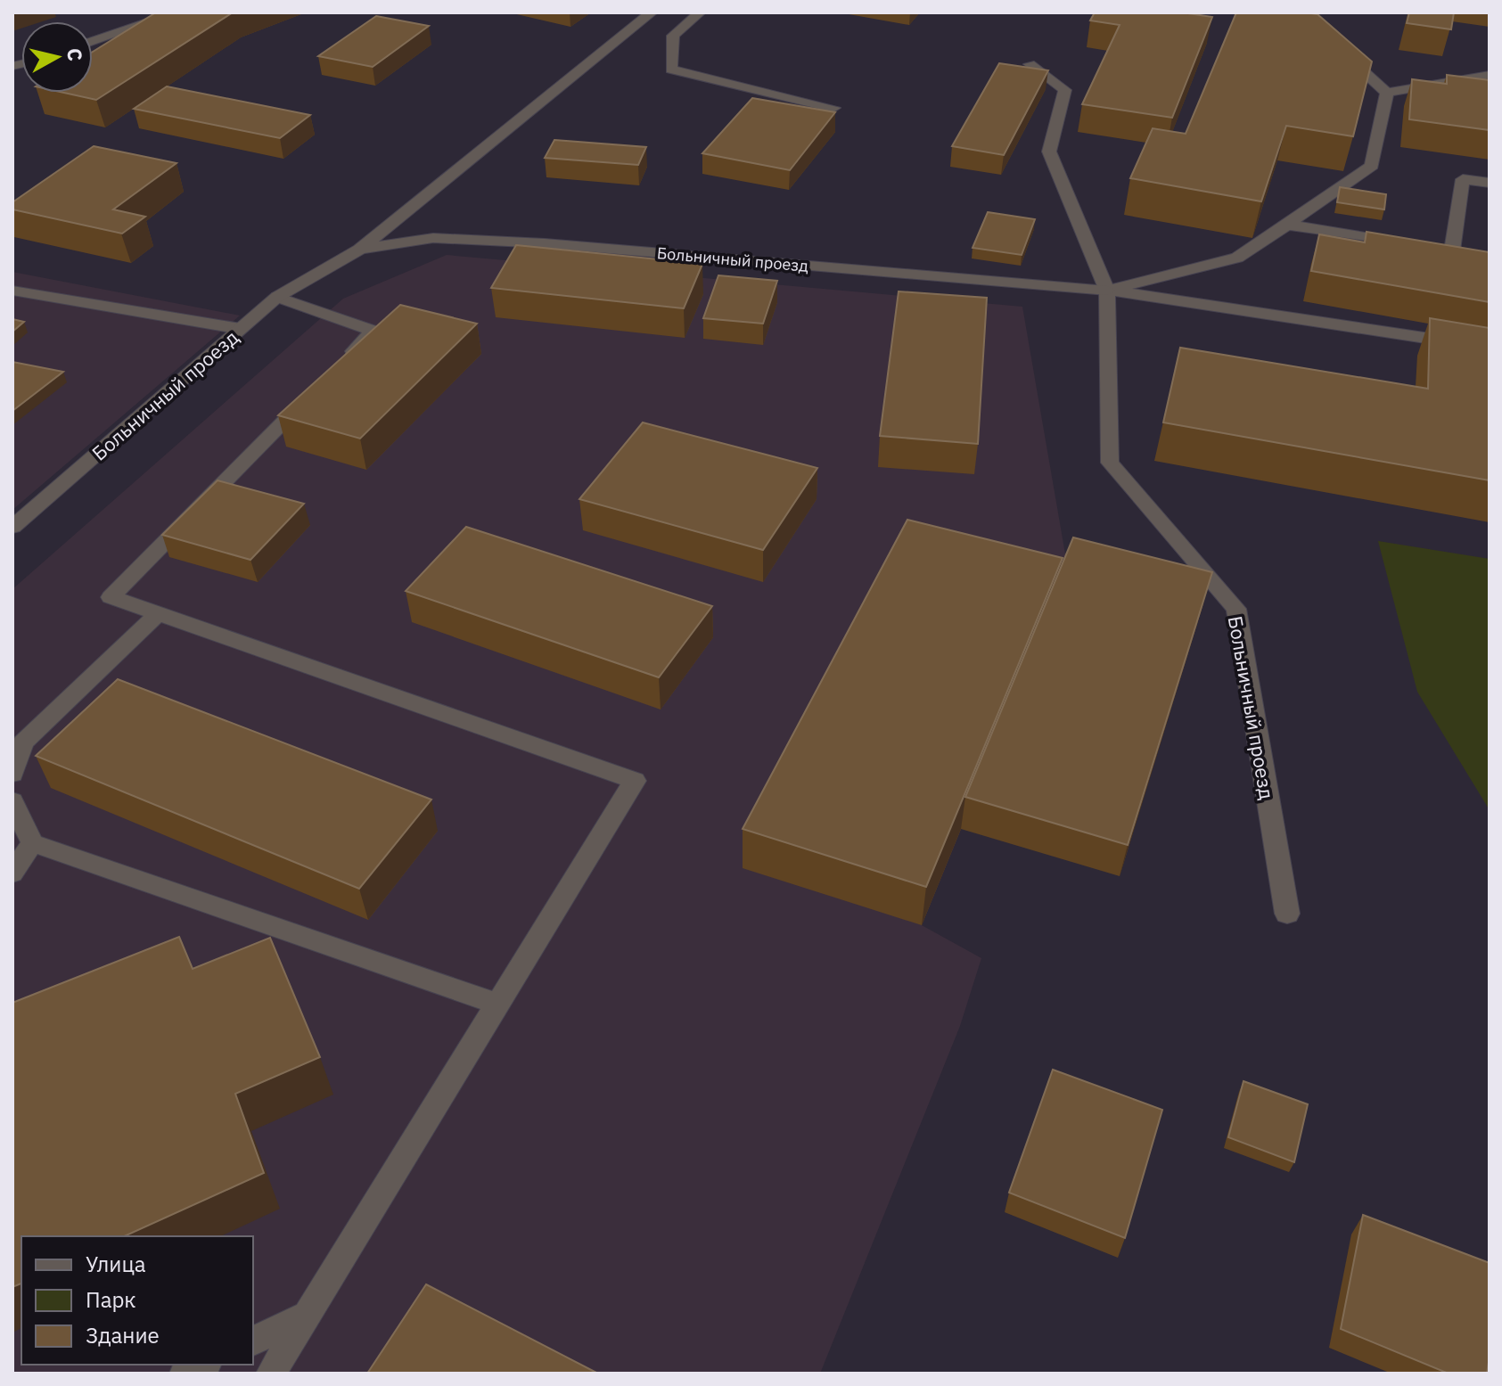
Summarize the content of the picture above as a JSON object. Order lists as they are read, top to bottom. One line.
{"streets":{"street":["Больничный проезд"]},"legend":["Улица","Парк","Здание"],"north":"right"}
